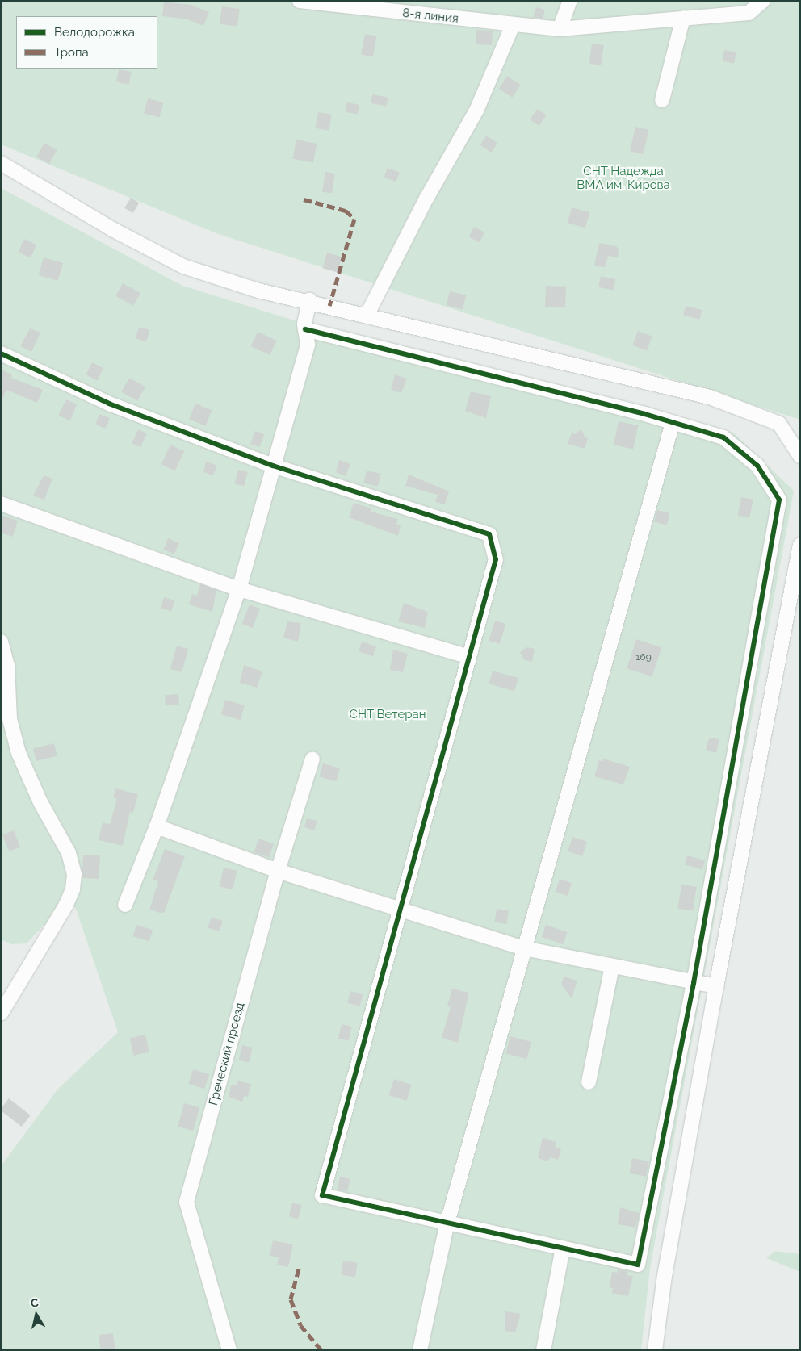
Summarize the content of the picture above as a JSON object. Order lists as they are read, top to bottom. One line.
{"streets":{"street":["8-я линия","Греческий проезд"]},"parks":["СНТ Надежда ВМА им. Кирова","СНТ Ветеран"],"house_numbers":["169"],"legend":["Велодорожка","Тропа"],"north":"top"}
